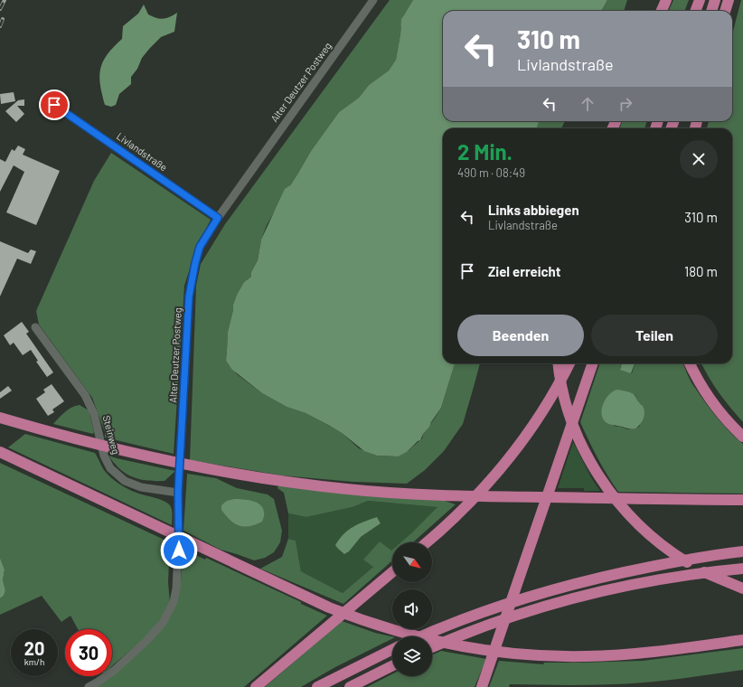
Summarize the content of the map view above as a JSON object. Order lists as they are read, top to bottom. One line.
{"streets":{"street":["Alter Deutzer Postweg","Livlandstraße","Steinweg"]},"crossings":[["Alter Deutzer Postweg","Livlandstraße"],["Alter Deutzer Postweg","Steinweg"]],"north":"bottom right","page":{"turn":["310 m","Livlandstraße"],"heading":["2 Min.","490 m · 08:49"],"list":[{"name":"Links abbiegen","note":"Livlandstraße","value":"310 m"},{"name":"Ziel erreicht","value":"180 m"}],"buttons":["Beenden","Teilen"],"speed":"20 km/h","limit":"30"}}
